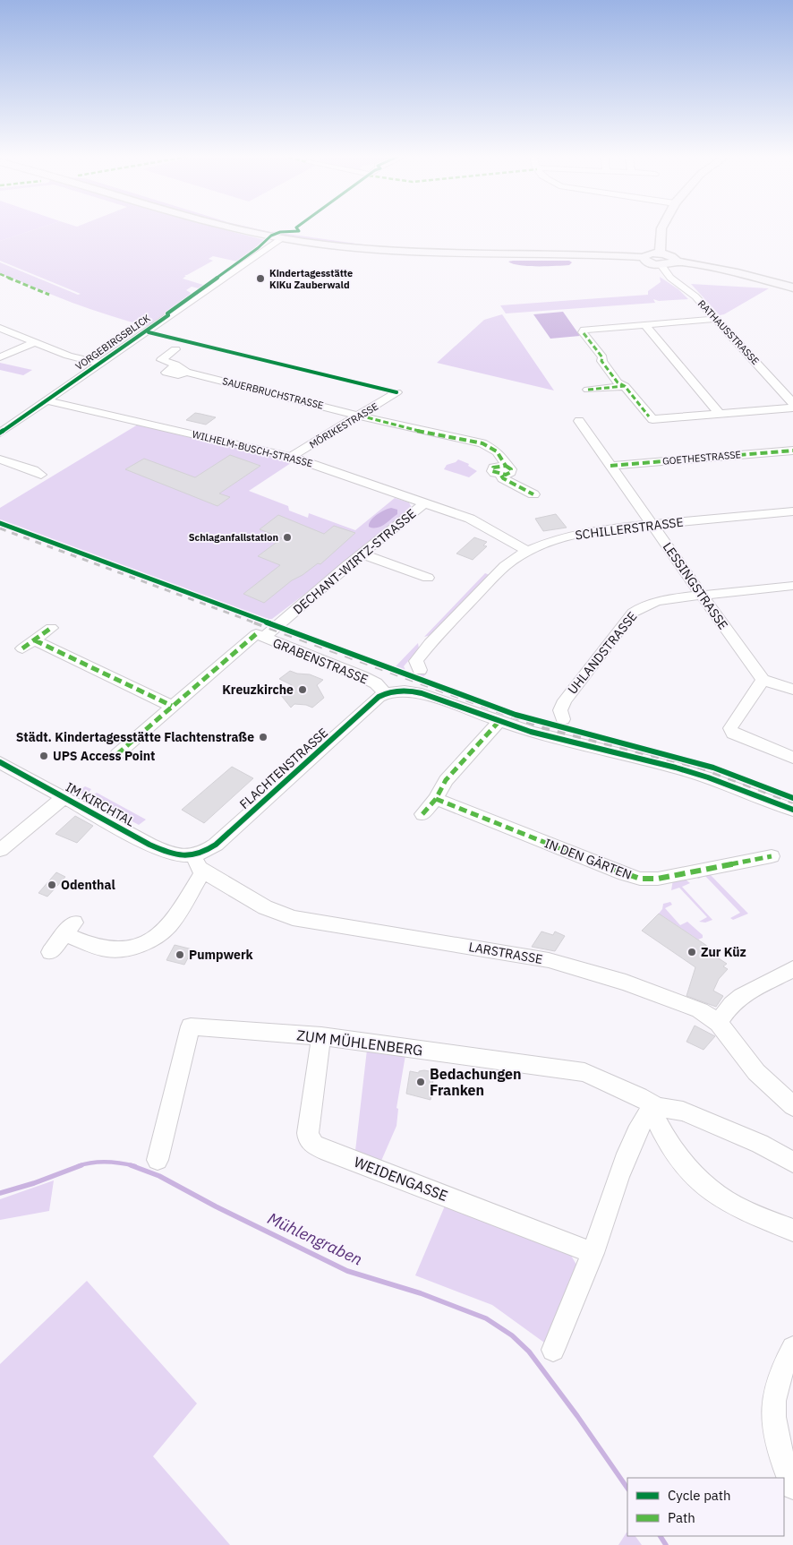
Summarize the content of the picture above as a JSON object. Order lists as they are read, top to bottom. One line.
{"streets":{"street":["RATHAUSSTRASSE","VORGEBIRGSBLICK","SAUERBRUCHSTRASSE","MÖRIKESTRASSE","WILHELM-BUSCH-STRASSE","GOETHESTRASSE","SCHILLERSTRASSE","DECHANT-WIRTZ-STRASSE","LESSINGSTRASSE","UHLANDSTRASSE","GRABENSTRASSE","FLACHTENSTRASSE","IM KIRCHTAL","IN DEN GÄRTEN","LARSTRASSE","ZUM MÜHLENBERG","WEIDENGASSE"]},"crossings":[["VORGEBIRGSBLICK","WILHELM-BUSCH-STRASSE"],["SAUERBRUCHSTRASSE","MÖRIKESTRASSE"],["MÖRIKESTRASSE","WILHELM-BUSCH-STRASSE"],["WILHELM-BUSCH-STRASSE","SCHILLERSTRASSE"],["WILHELM-BUSCH-STRASSE","DECHANT-WIRTZ-STRASSE"],["GOETHESTRASSE","LESSINGSTRASSE"],["SCHILLERSTRASSE","LESSINGSTRASSE"],["DECHANT-WIRTZ-STRASSE","GRABENSTRASSE"],["LESSINGSTRASSE","UHLANDSTRASSE"],["GRABENSTRASSE","FLACHTENSTRASSE"],["FLACHTENSTRASSE","IM KIRCHTAL"],["ZUM MÜHLENBERG","WEIDENGASSE"]],"water":["Mühlengraben"],"places":["Kindertagesstätte KiKu Zauberwald","Schlaganfallstation","Kreuzkirche","Städt. Kindertagesstätte Flachtenstraße","UPS Access Point","Odenthal","Zur Küz","Pumpwerk","Bedachungen Franken"],"legend":["Cycle path","Path"]}
